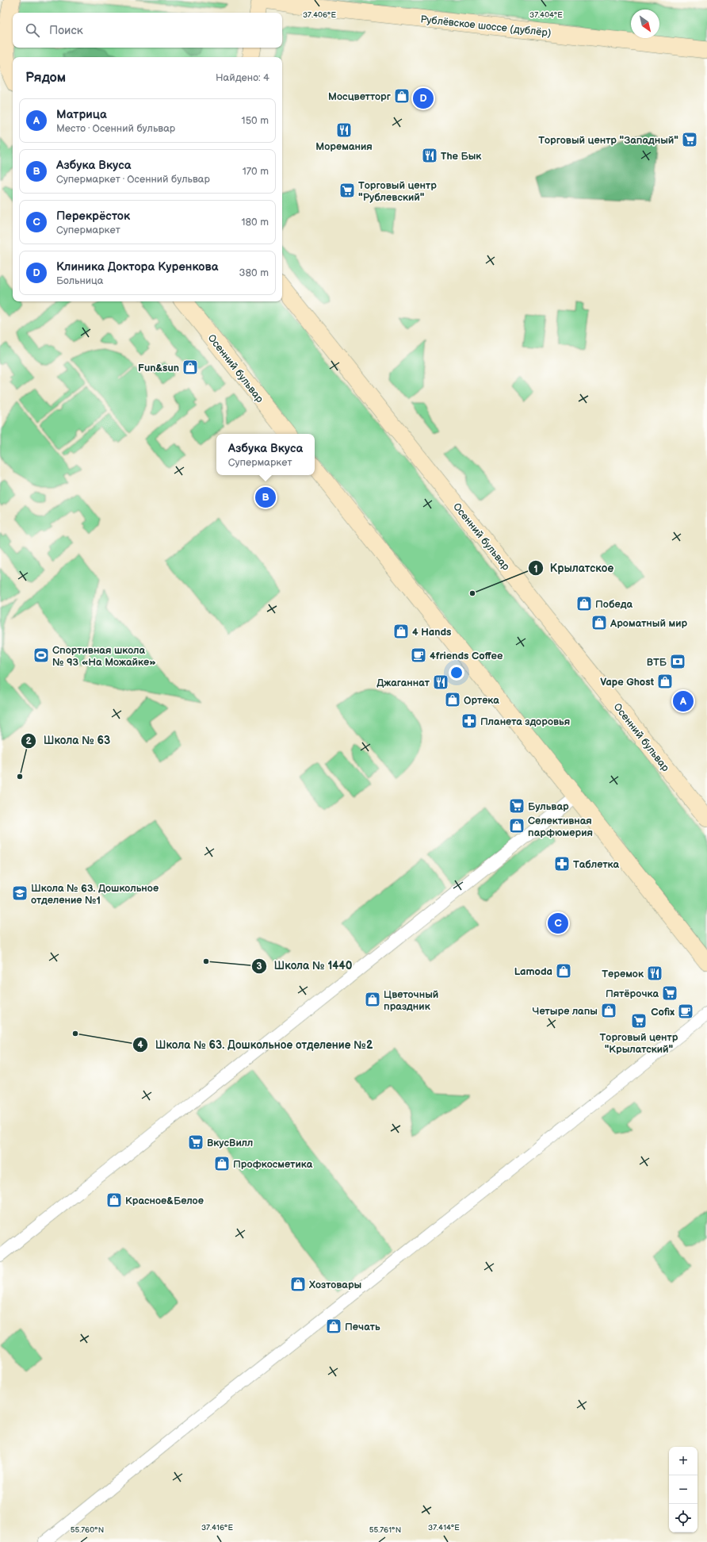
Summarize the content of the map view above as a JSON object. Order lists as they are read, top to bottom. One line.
{"streets":{"street":["Рублёвское шоссе (дублёр)","Осенний бульвар"]},"places":{"shop":["Мосцветторг","Fun&sun","Победа","Ароматный мир","4 Hands","Vape Ghost","Ортека","Селективная парфюмерия","Lamoda","Цветочный праздник","Четыре лапы","Профкосметика","Красное&Белое","Хозтовары","Печать"],"restaurant":["Моремания","The Бык","Джаганнат","Теремок"],"supermarket":["Торговый центр \"Западный\"","Торговый центр \"Рублевский\"","Бульвар","Пятёрочка","Торговый центр \"Крылатский\"","ВкусВилл"],"other":["Крылатское","Школа № 63","Школа № 1440","Школа № 63. Дошкольное отделение №2"],"sports":["Спортивная школа № 93 «На Можайке»"],"cafe":["4friends Coffee","Cofix"],"bank":["ВТБ"],"pharmacy":["Планета здоровья","Таблетка"],"school or university":["Школа № 63. Дошкольное отделение №1"]},"north":"bottom right","page":{"search":"Поиск","heading":["Рядом","Найдено: 4"],"pins":["D","B","A","C"],"list":[{"mark":"A","name":"Матрица","note":"Место · Осенний бульвар","value":"150 m"},{"mark":"B","name":"Азбука Вкуса","note":"Супермаркет · Осенний бульвар","value":"170 m"},{"mark":"C","name":"Перекрёсток","note":"Супермаркет","value":"180 m"},{"mark":"D","name":"Клиника Доктора Куренкова","note":"Больница","value":"380 m"}],"popup":["Азбука Вкуса","Супермаркет"],"map_buttons":["+","−"]},"coordinates":["37.406°E","37.404°E","37.416°E","37.414°E","55.760°N","55.761°N"]}
